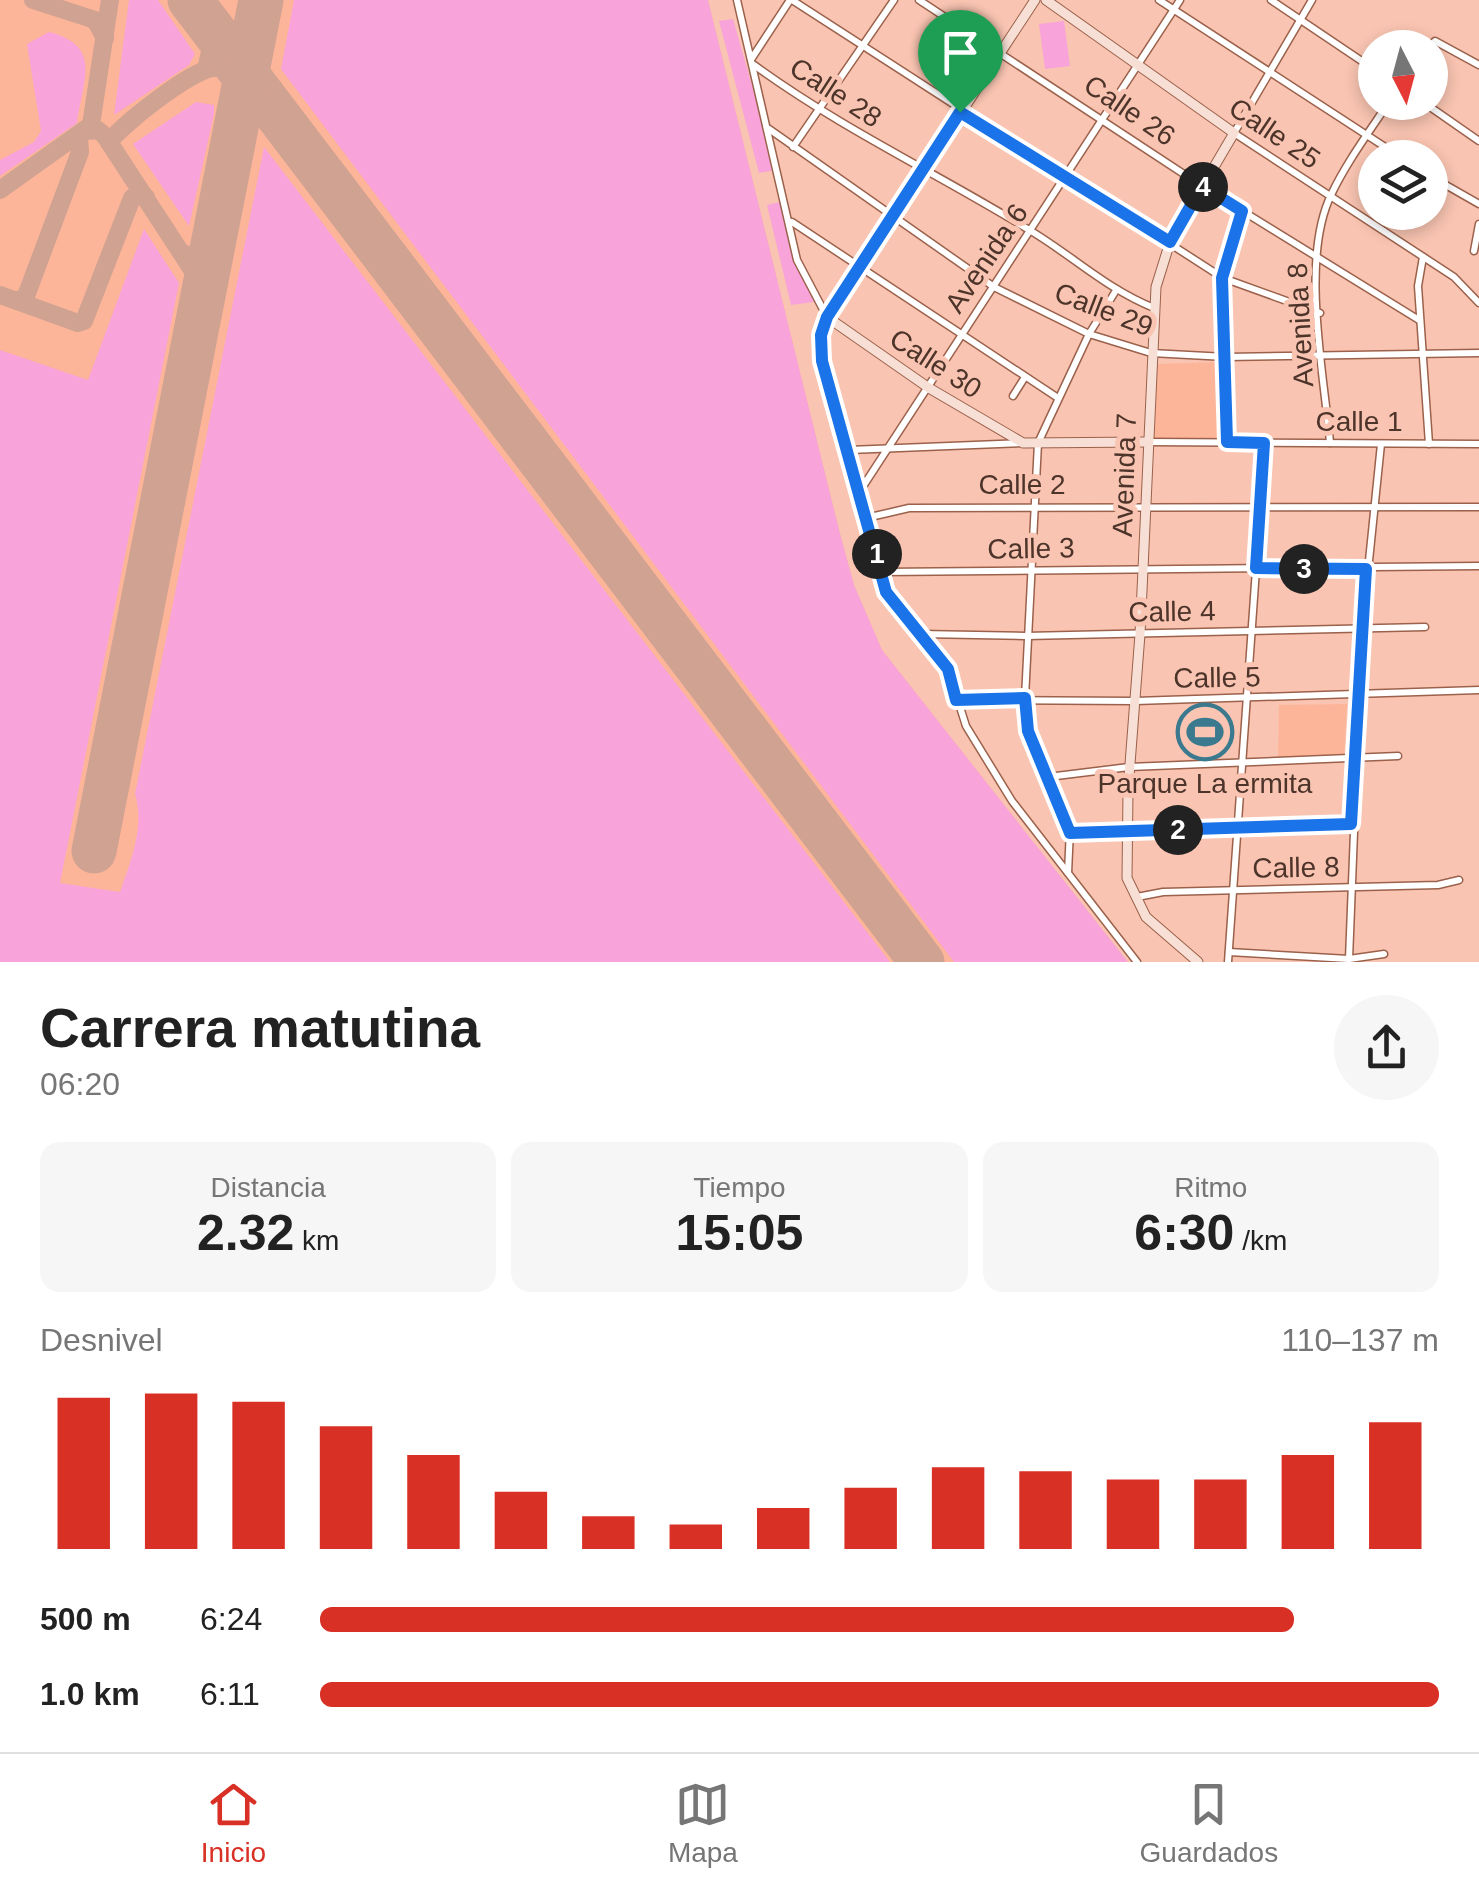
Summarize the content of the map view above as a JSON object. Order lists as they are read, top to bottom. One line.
{"streets":{"street":["Calle 28","Calle 26","Calle 25","Avenida 6","Calle 29","Avenida 8","Calle 30","Calle 1","Avenida 7","Calle 2","Calle 3","Calle 4","Calle 5","Calle 8"]},"crossings":[["Calle 28","Avenida 6"],["Calle 28","Avenida 7"],["Calle 26","Avenida 6"],["Calle 26","Avenida 8"],["Calle 26","Avenida 7"],["Calle 25","Avenida 6"],["Calle 25","Avenida 8"],["Calle 25","Avenida 7"],["Avenida 6","Calle 29"],["Avenida 6","Calle 30"],["Avenida 6","Calle 1"],["Calle 29","Avenida 8"],["Calle 29","Avenida 7"],["Avenida 8","Calle 1"],["Calle 30","Calle 1"],["Calle 1","Avenida 7"],["Avenida 7","Calle 2"],["Avenida 7","Calle 3"],["Avenida 7","Calle 4"],["Avenida 7","Calle 5"],["Avenida 7","Calle 8"]],"places":{"sports":["Parque La ermita"]},"north":"bottom","page":{"pins":["4","1","3","2"],"heading":["Carrera matutina","06:20"],"stats":[["Distancia","2.32 km"],["Tiempo","15:05"],["Ritmo","6:30 /km"]],"chart":["Desnivel","110–137 m"],"list":[{"name":"500 m","note":"6:24"},{"name":"1.0 km","note":"6:11"}],"tabs":["Inicio","Mapa","Guardados"]}}
